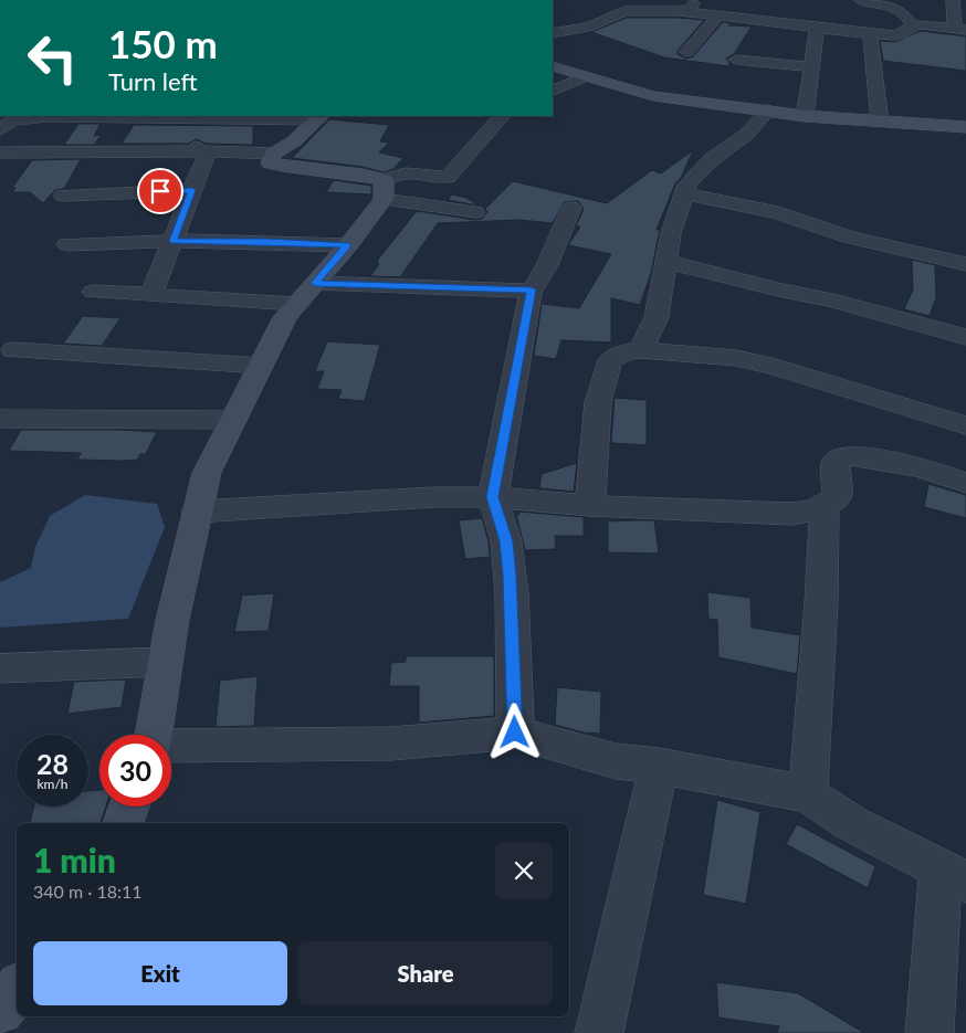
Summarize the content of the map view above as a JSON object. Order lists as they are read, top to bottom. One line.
{"page":{"turn":["150 m","Turn left"],"speed":"28 km/h","limit":"30","heading":["1 min","340 m · 18:11"],"buttons":["Exit","Share"]}}
